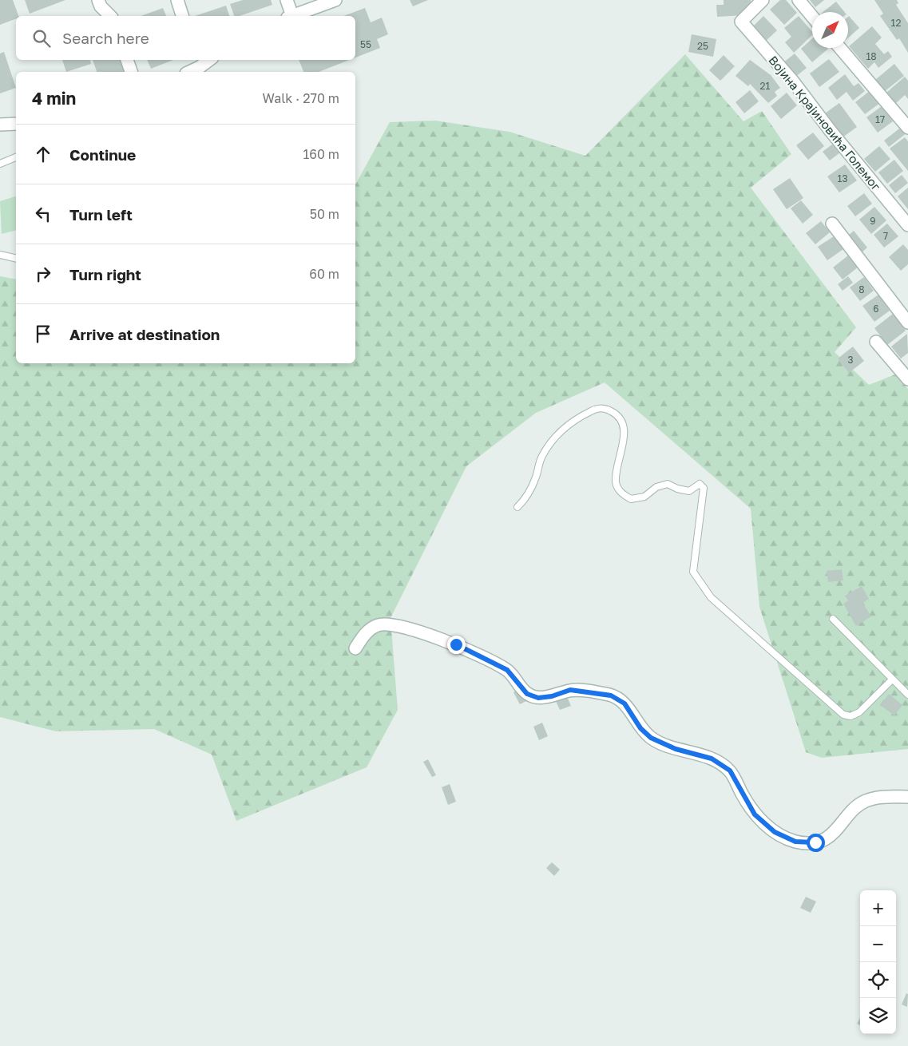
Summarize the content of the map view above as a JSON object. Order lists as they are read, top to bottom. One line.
{"streets":{"street":["Војина Крајиновића Големог"]},"house_numbers":["12","55","25","18","21","17","13","9","7","8","6","3"],"north":"top right","page":{"search":"Search here","heading":["4 min","Walk · 270 m"],"list":[["Continue","160 m"],["Turn left","50 m"],["Turn right","60 m"],"Arrive at destination"],"map_buttons":["+","−"]}}
